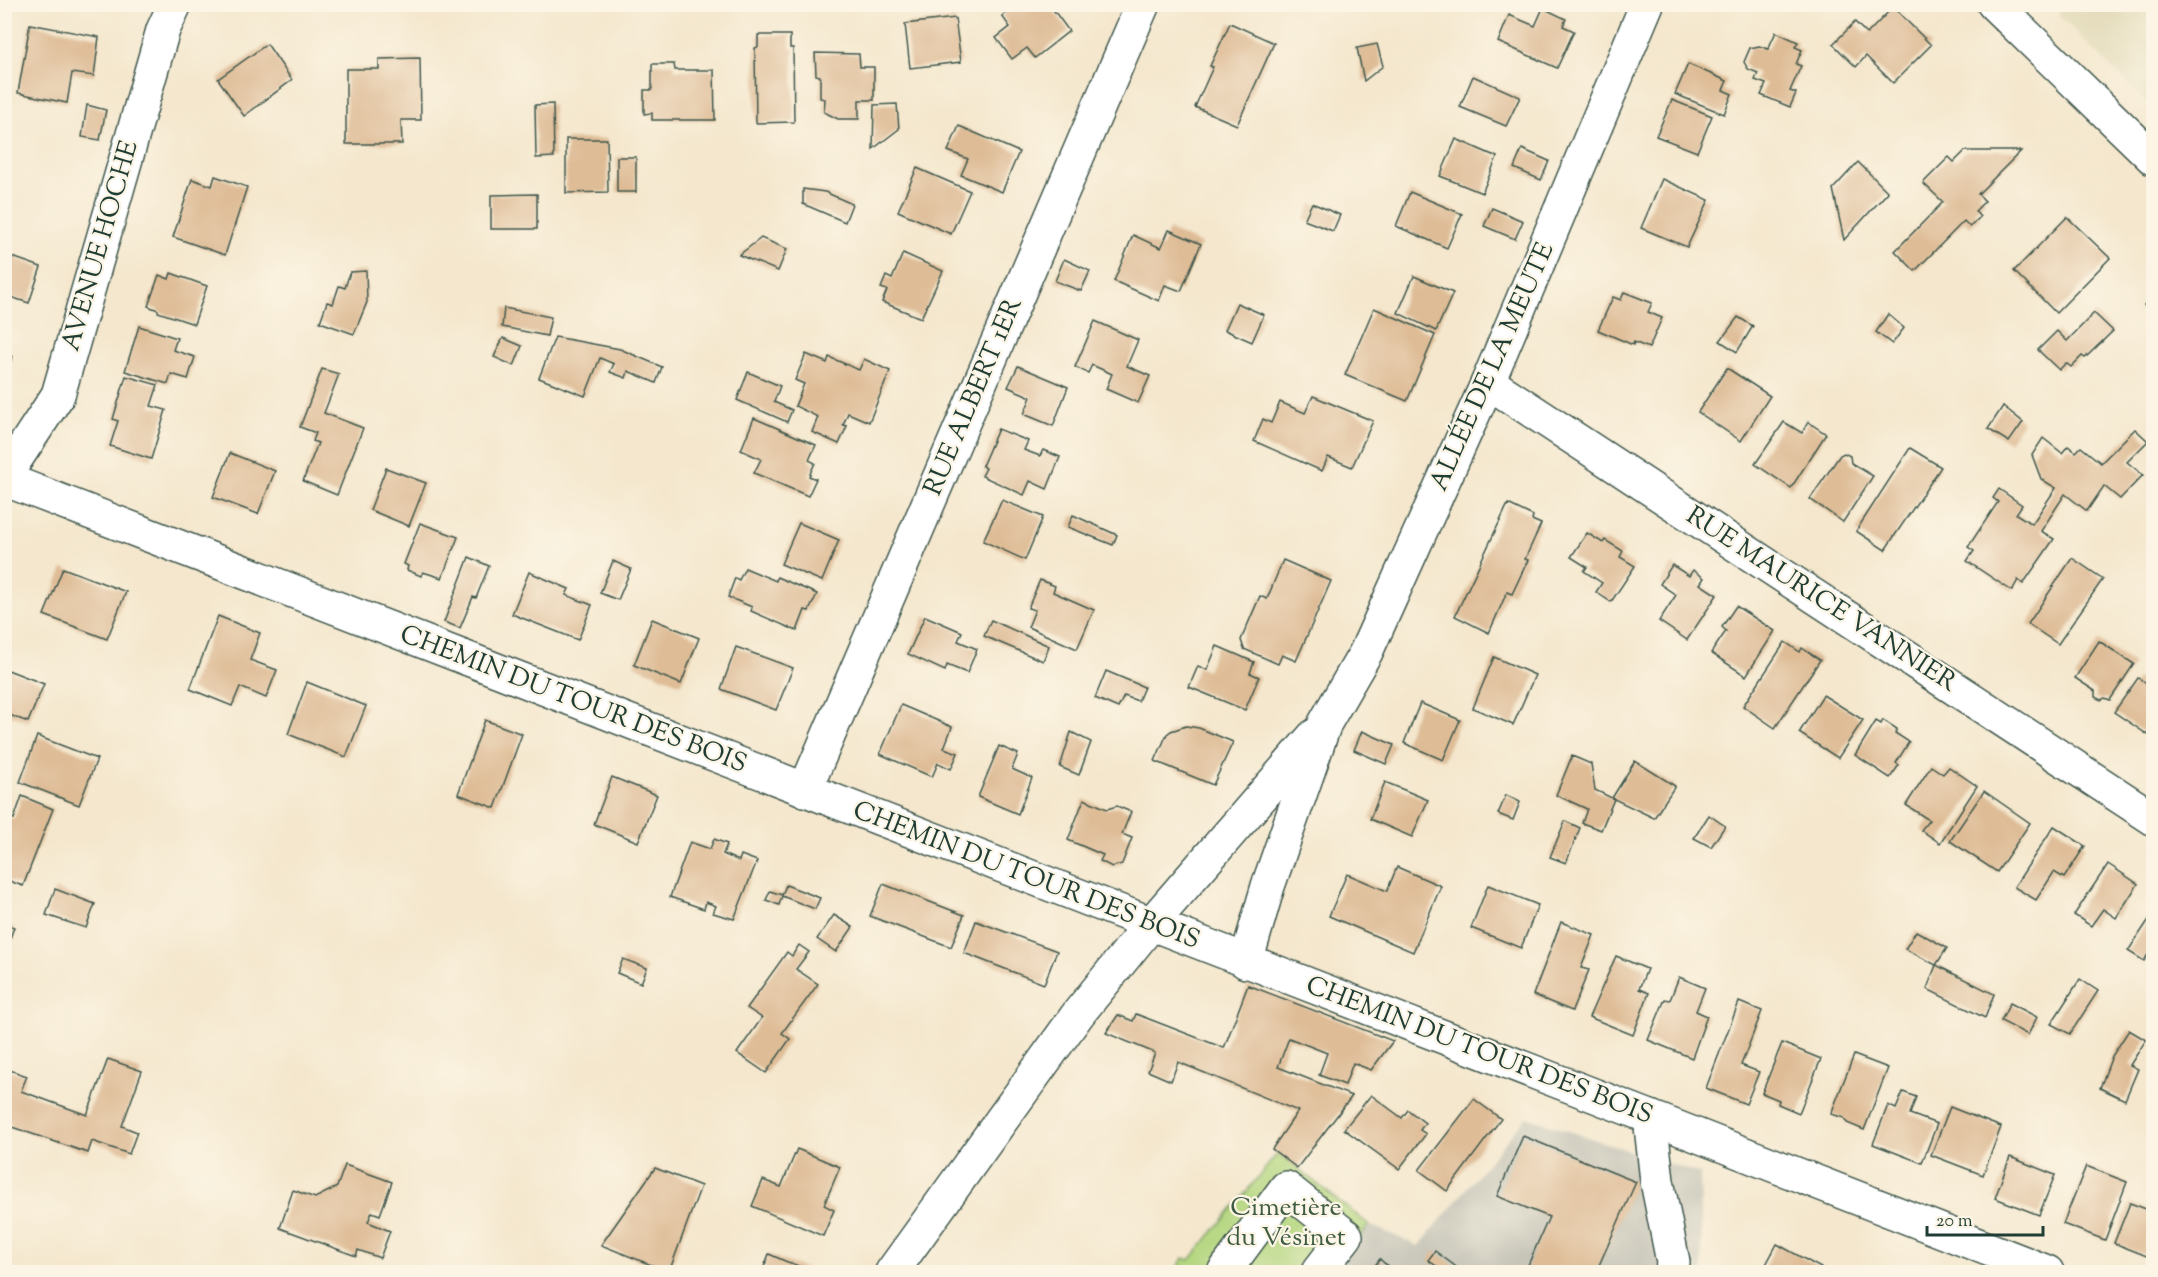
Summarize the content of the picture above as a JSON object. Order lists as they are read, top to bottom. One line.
{"streets":{"street":["AVENUE HOCHE","ALLÉE DE LA MEUTE","RUE ALBERT 1ER","RUE MAURICE VANNIER","CHEMIN DU TOUR DES BOIS"]},"crossings":[["AVENUE HOCHE","CHEMIN DU TOUR DES BOIS"],["ALLÉE DE LA MEUTE","RUE MAURICE VANNIER"],["ALLÉE DE LA MEUTE","CHEMIN DU TOUR DES BOIS"],["RUE ALBERT 1ER","CHEMIN DU TOUR DES BOIS"]],"parks":["Cimetière du Vésinet"],"scale_bar":"20 m"}
